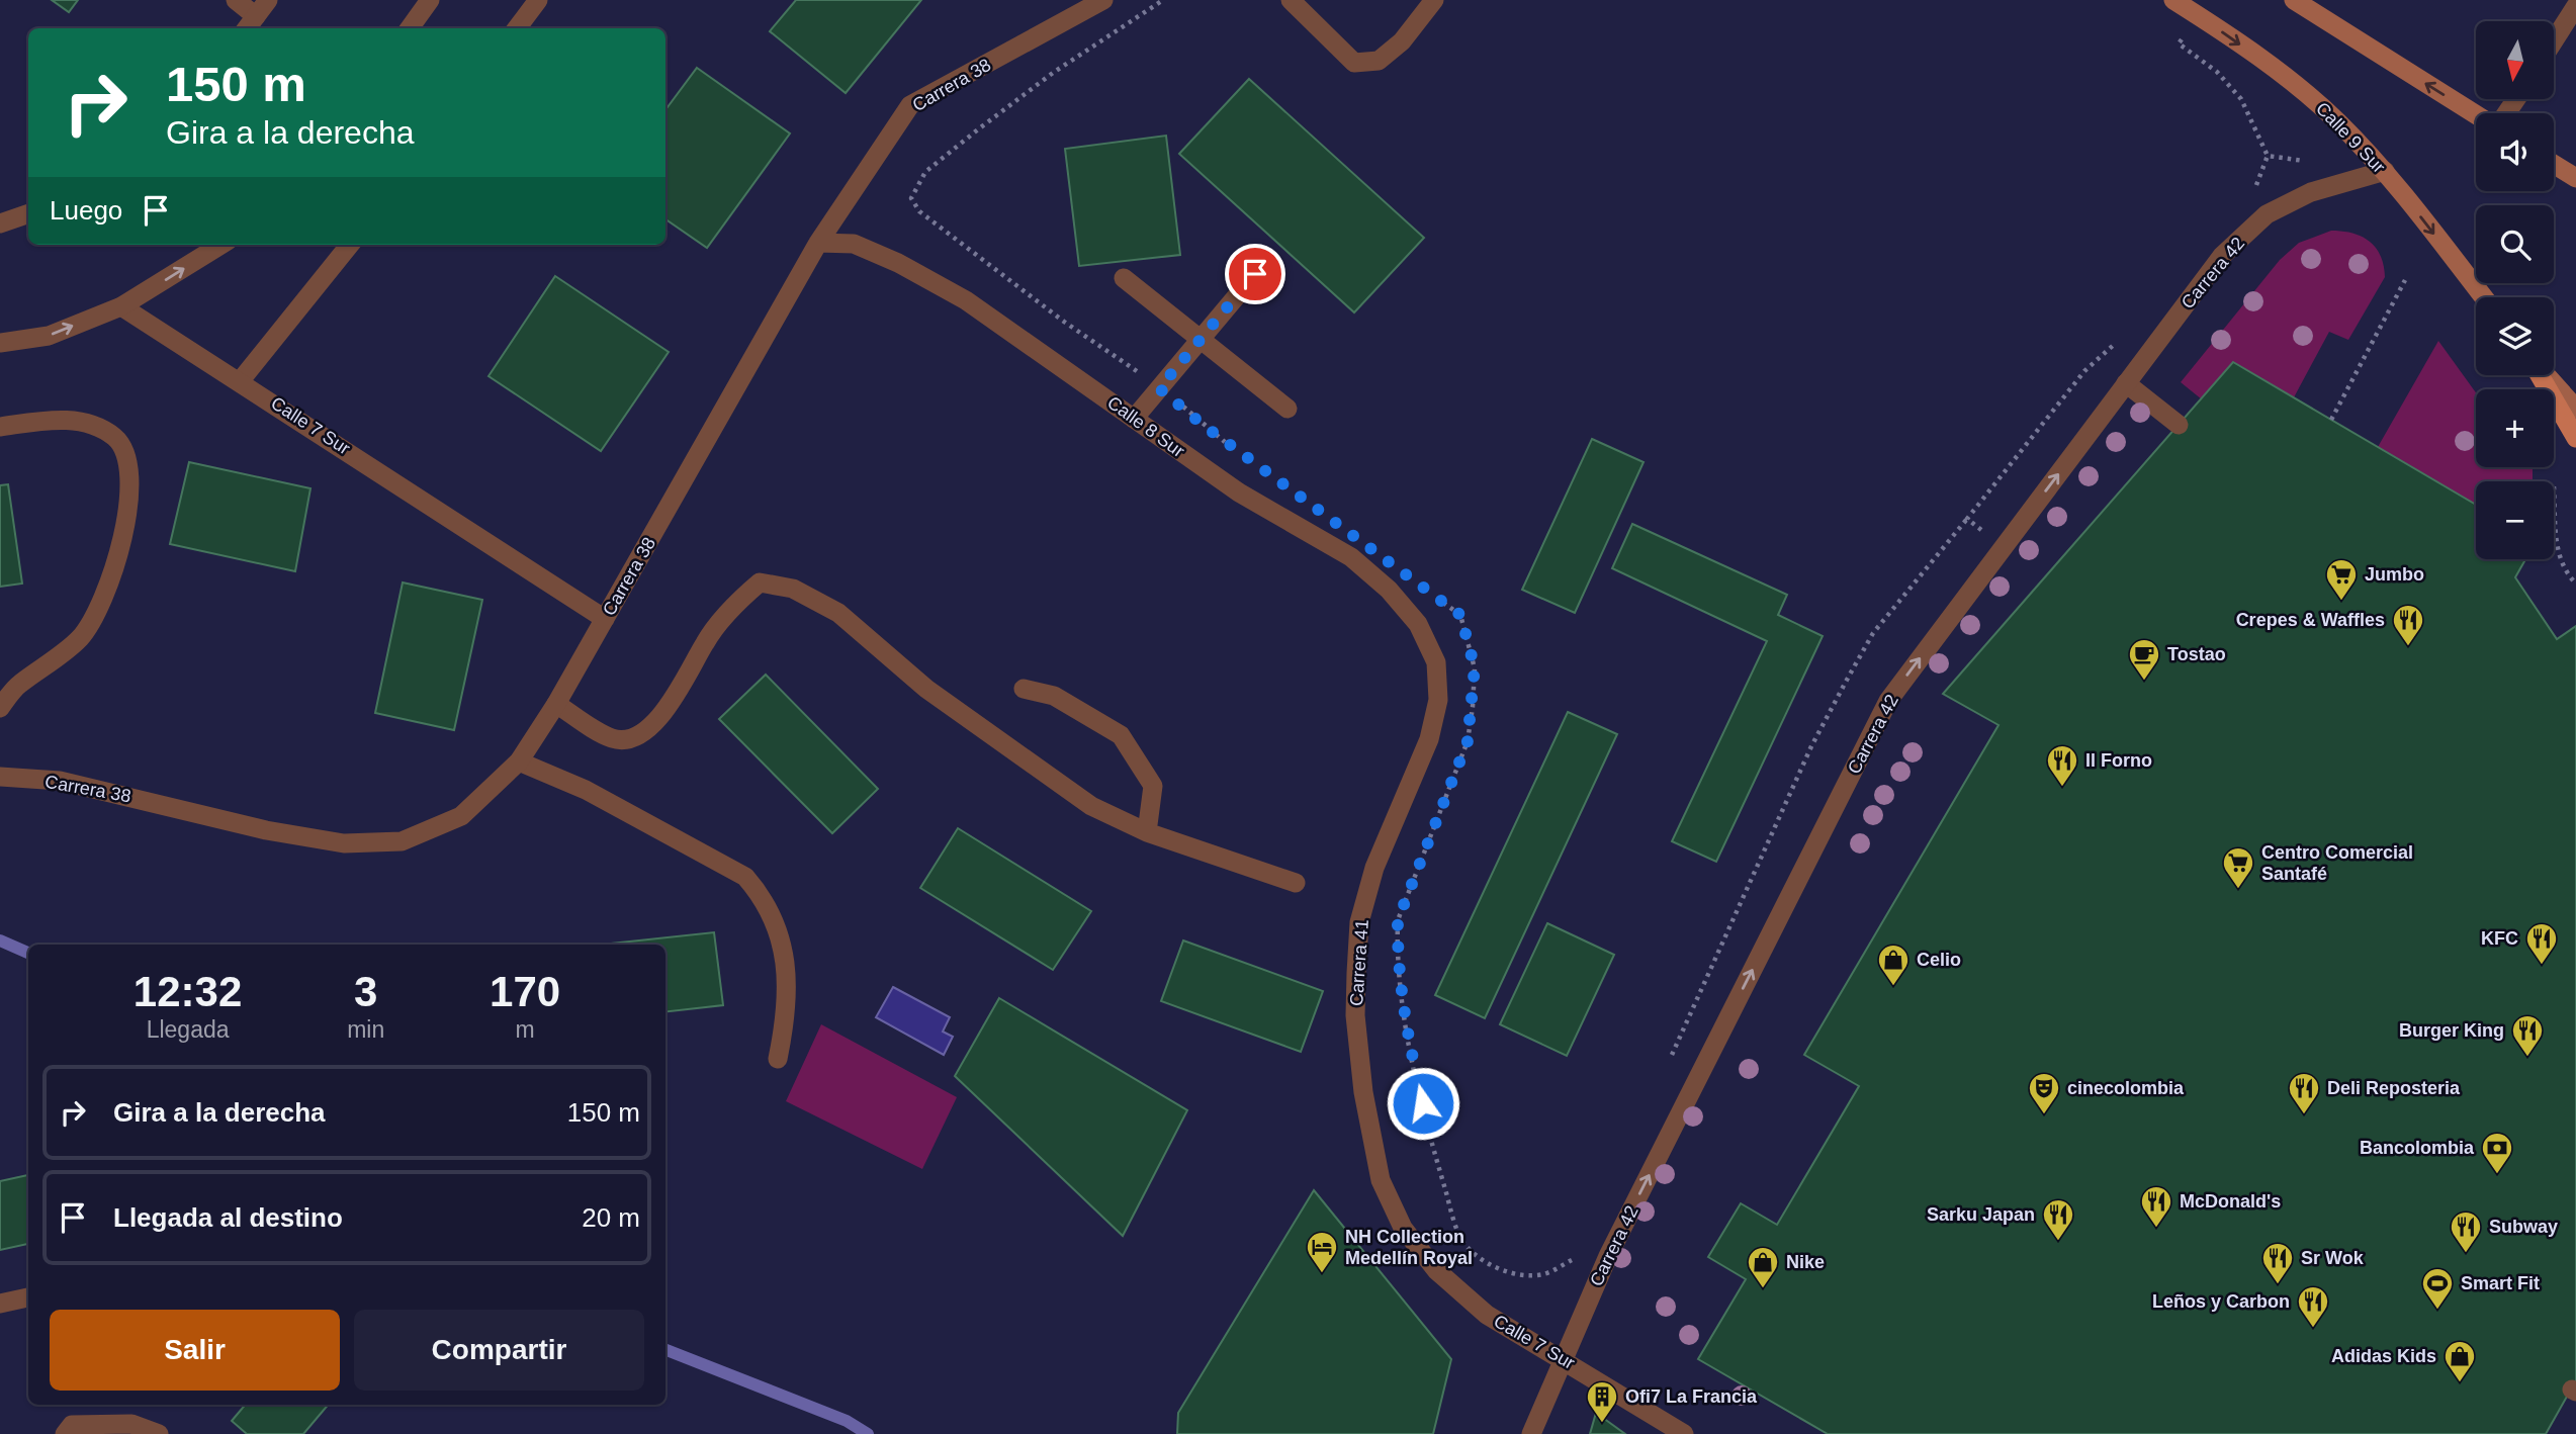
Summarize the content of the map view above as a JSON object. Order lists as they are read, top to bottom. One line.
{"streets":{"main road":["Calle 9 Sur"],"street":["Carrera 38","Carrera 42","Calle 7 Sur","Calle 8 Sur","Carrera 41"]},"crossings":[["Carrera 38","Calle 7 Sur"],["Carrera 38","Calle 8 Sur"],["Calle 9 Sur","Carrera 42"],["Carrera 42","Calle 7 Sur"],["Calle 7 Sur","Carrera 41"],["Calle 8 Sur","Carrera 41"]],"one_way":["Carrera 42"],"places":{"supermarket":["Jumbo","Centro Comercial Santafé"],"restaurant":["Crepes & Waffles","Il Forno","KFC","Burger King","Deli Reposteria","McDonald's","Sarku Japan","Subway","Sr Wok","Leños y Carbon"],"cafe":["Tostao"],"shop":["Celio","Nike","Adidas Kids"],"theatre":["cinecolombia"],"bank":["Bancolombia"],"hotel":["NH Collection Medellín Royal"],"sports":["Smart Fit"],"building":["Ofi7 La Francia"]},"north":"bottom","page":{"map_buttons":["+","−"],"turn":["150 m","Gira a la derecha"],"then":"Luego","eta":["12:32","Llegada","3","min","170","m"],"list":[{"name":"Gira a la derecha","value":"150 m"},{"name":"Llegada al destino","value":"20 m"}],"buttons":["Salir","Compartir"]}}
